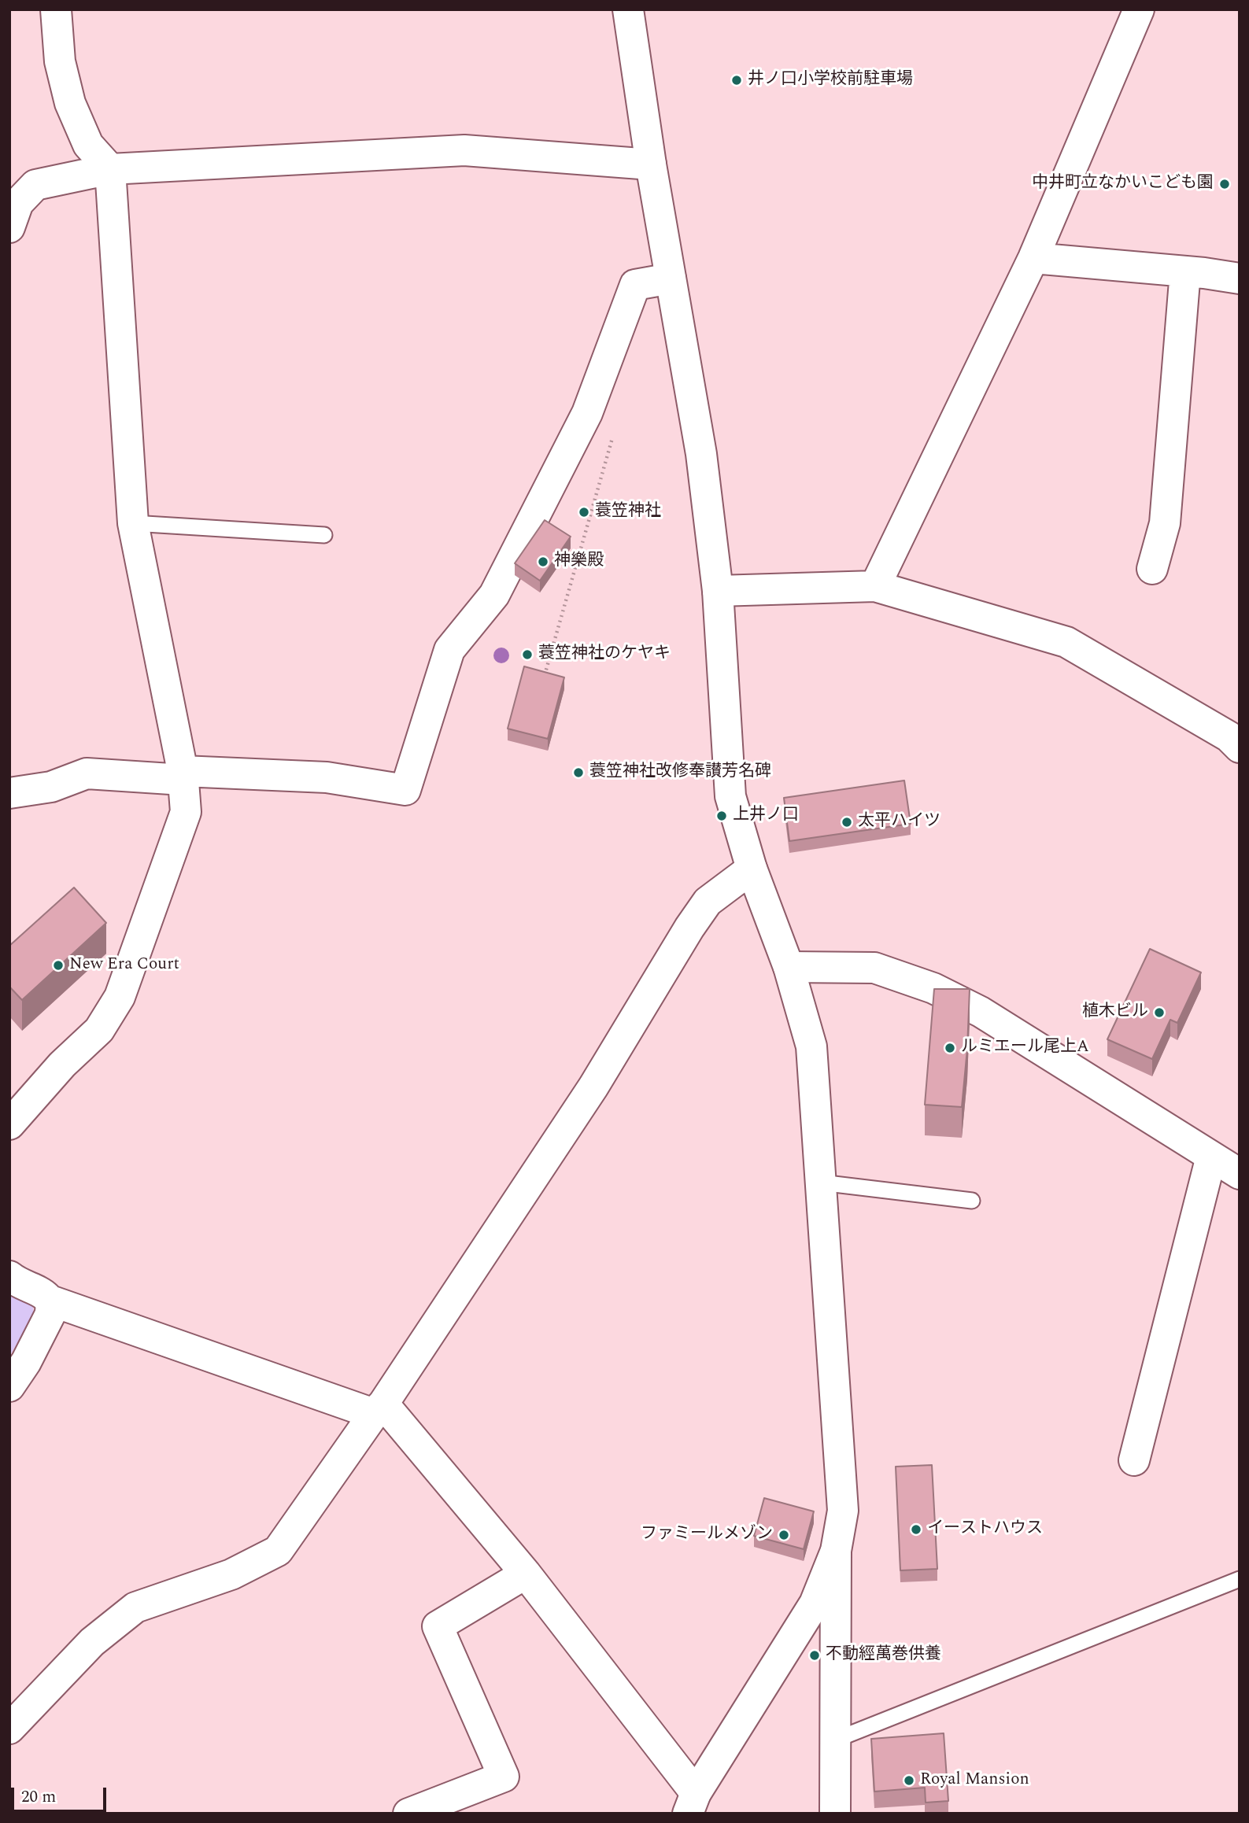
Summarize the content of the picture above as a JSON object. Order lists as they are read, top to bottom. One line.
{"places":["井ノ口小学校前駐車場","中井町立なかいこども園","蓑笠神社","神樂殿","蓑笠神社のケヤキ","蓑笠神社改修奉讃芳名碑","上井ノ口","太平ハイツ","New Era Court","植木ビル","ルミエール尾上A","イーストハウス","ファミールメゾン","不動經萬巻供養","Royal Mansion"],"scale_bar":"20 m"}
